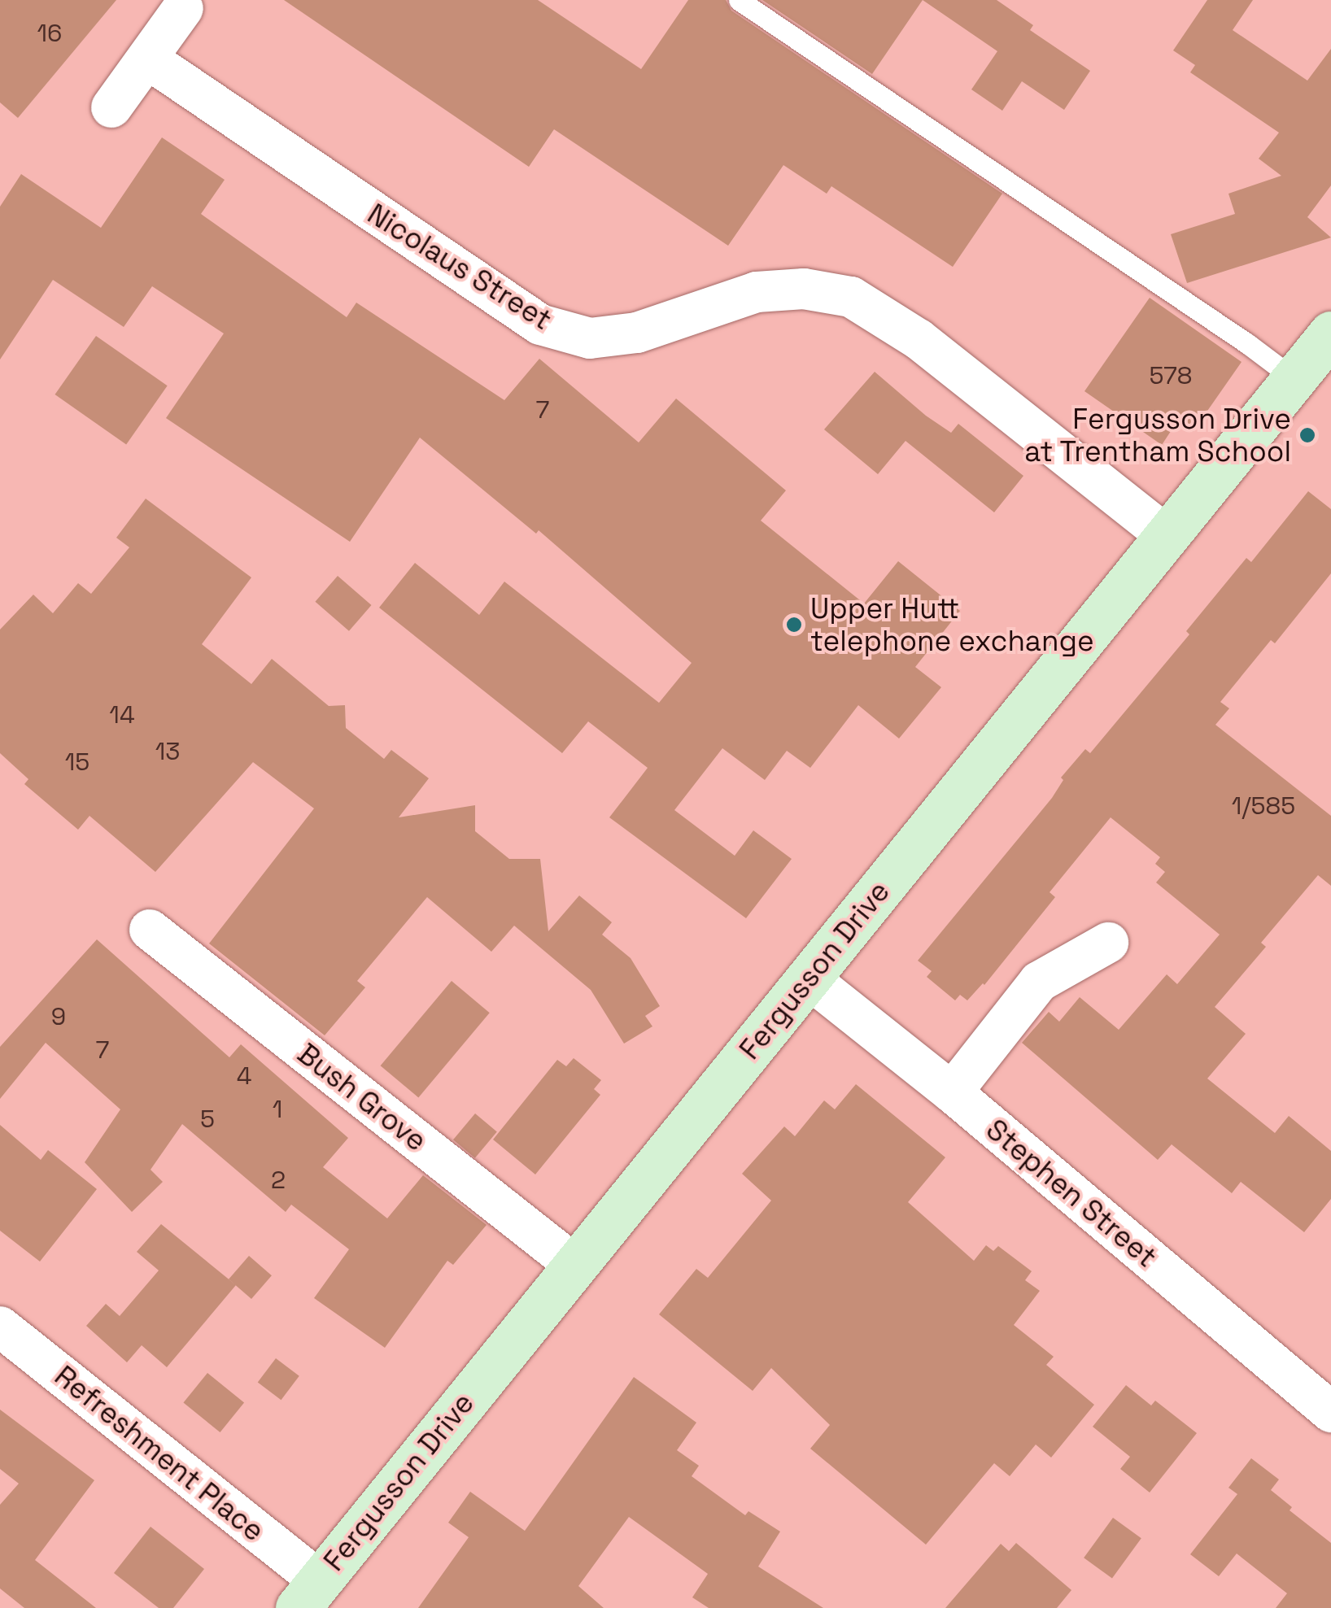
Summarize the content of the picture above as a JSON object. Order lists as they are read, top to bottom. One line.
{"streets":{"main road":["Fergusson Drive"],"street":["Nicolaus Street","Bush Grove","Stephen Street","Refreshment Place"]},"crossings":[["Nicolaus Street","Fergusson Drive"],["Fergusson Drive","Bush Grove"],["Fergusson Drive","Stephen Street"],["Fergusson Drive","Refreshment Place"]],"places":["Fergusson Drive at Trentham School","Upper Hutt telephone exchange"],"house_numbers":["16","578","7","14","13","15","1/585","9","7","4","1","5","2"]}
